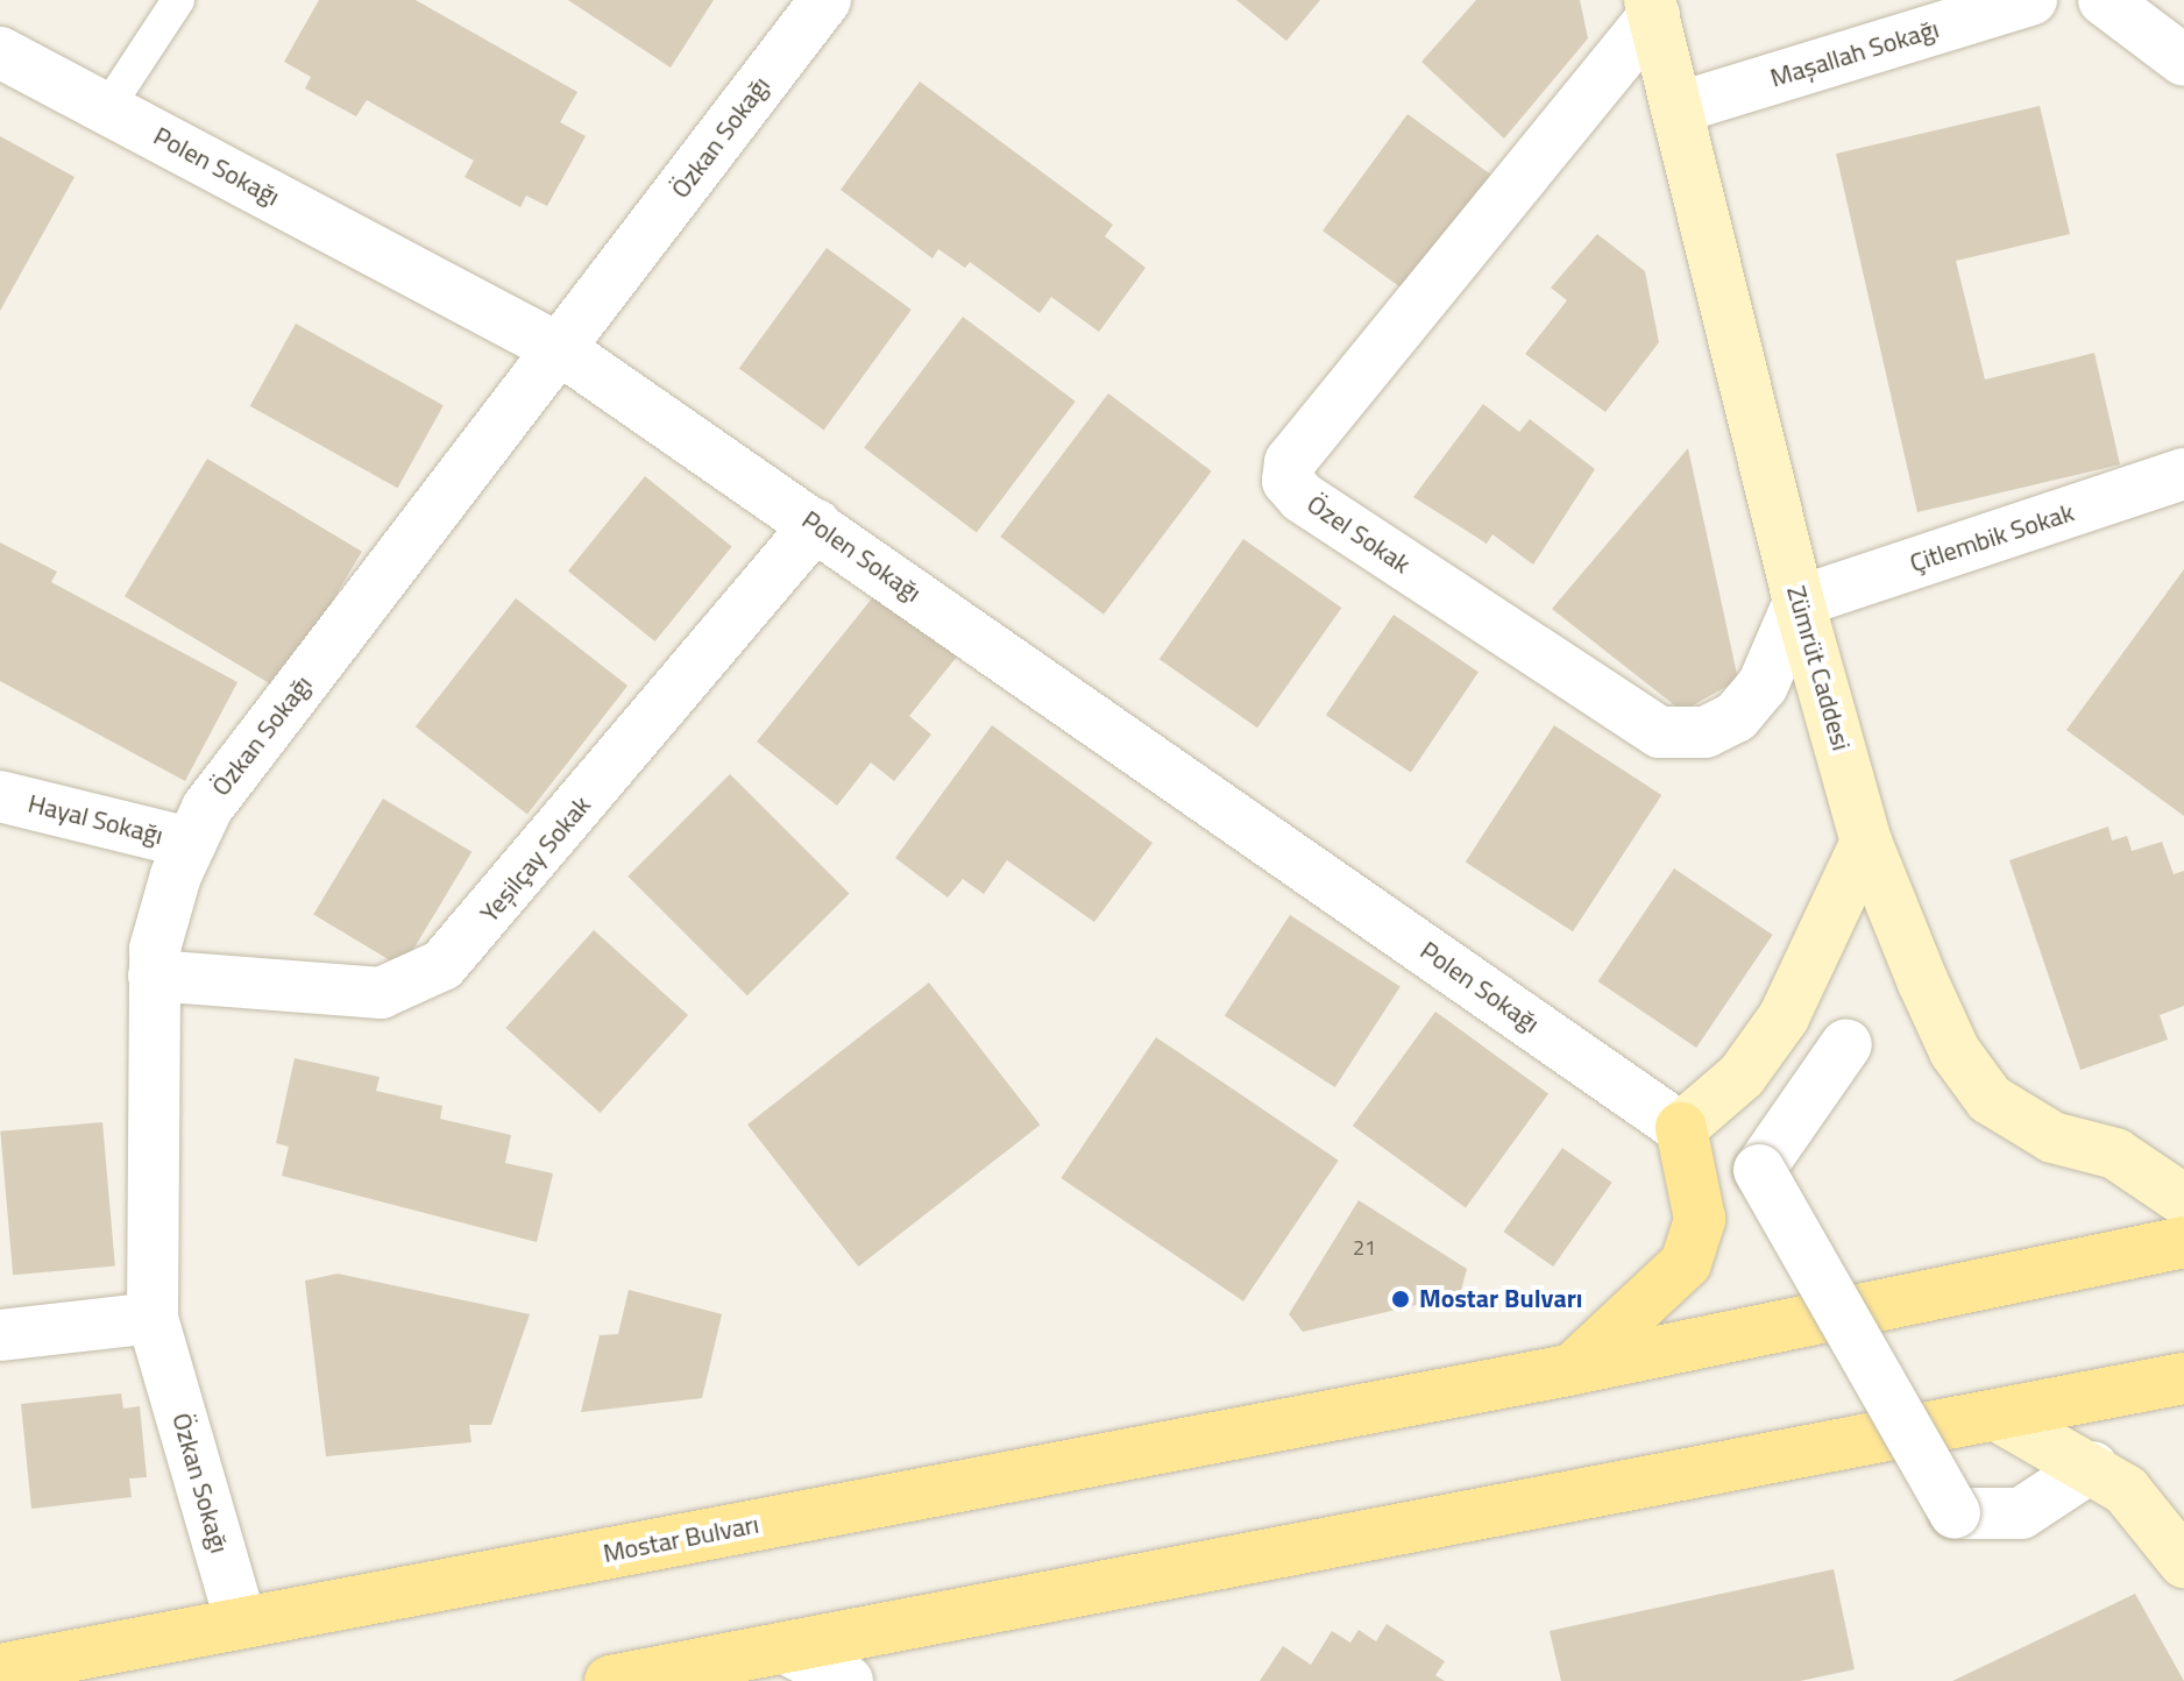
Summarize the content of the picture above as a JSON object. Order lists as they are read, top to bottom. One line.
{"streets":{"main road":["Mostar Bulvarı"],"street":["Maşallah Sokağı","Özkan Sokağı","Polen Sokağı","Özel Sokak","Çitlembik Sokak","Zümrüt Caddesi","Hayal Sokağı","Yeşilçay Sokak"]},"crossings":[["Maşallah Sokağı","Zümrüt Caddesi"],["Özkan Sokağı","Polen Sokağı"],["Özkan Sokağı","Hayal Sokağı"],["Özkan Sokağı","Yeşilçay Sokak"],["Özkan Sokağı","Mostar Bulvarı"],["Polen Sokağı","Yeşilçay Sokak"],["Özel Sokak","Çitlembik Sokak"],["Özel Sokak","Zümrüt Caddesi"],["Çitlembik Sokak","Zümrüt Caddesi"]],"places":["Mostar Bulvarı"],"house_numbers":["21"]}
